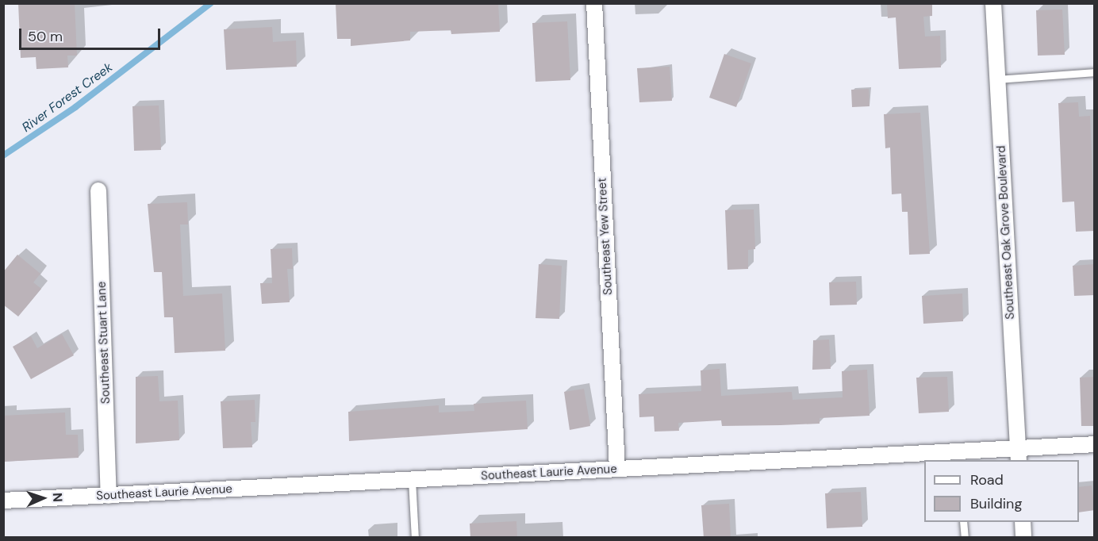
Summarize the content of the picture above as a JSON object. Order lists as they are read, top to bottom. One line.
{"streets":{"street":["Southeast Oak Grove Boulevard","Southeast Yew Street","Southeast Stuart Lane","Southeast Laurie Avenue"]},"crossings":[["Southeast Oak Grove Boulevard","Southeast Laurie Avenue"],["Southeast Yew Street","Southeast Laurie Avenue"],["Southeast Stuart Lane","Southeast Laurie Avenue"]],"water":["River Forest Creek"],"legend":["Road","Building"],"scale_bar":"50 m","north":"right"}
